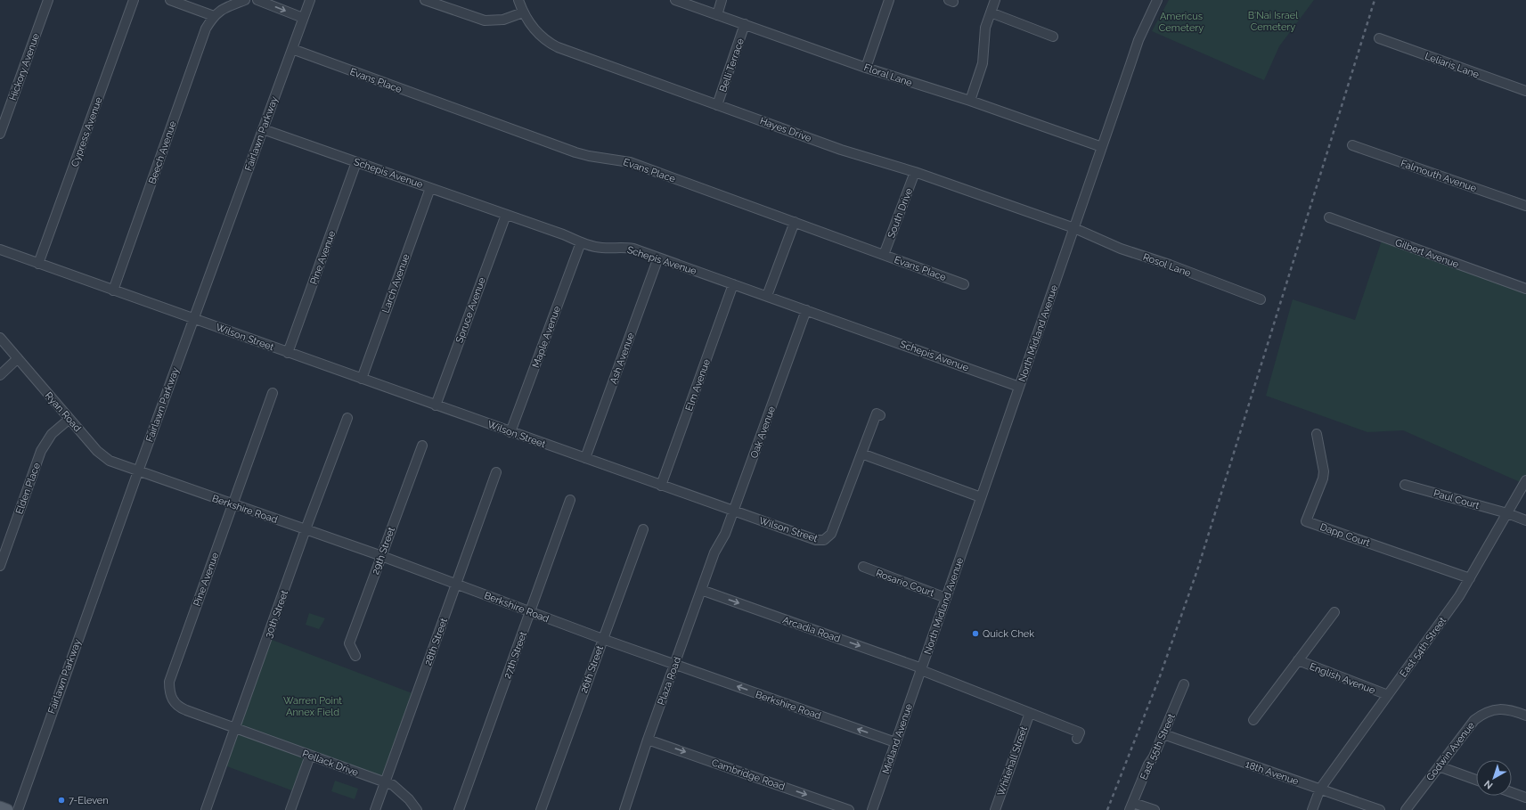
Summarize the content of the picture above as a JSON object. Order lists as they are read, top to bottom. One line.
{"streets":{"street":["Belli Terrace","Leliaris Lane","Hickory Avenue","Floral Lane","Evans Place","Hayes Drive","Cypress Avenue","Fairlawn Parkway","Beech Avenue","Schepis Avenue","Falmouth Avenue","South Drive","Gilbert Avenue","Pine Avenue","Rosol Lane","Larch Avenue","Spruce Avenue","North Midland Avenue","Wilson Street","Maple Avenue","Ash Avenue","Elm Avenue","Ryan Road","Oak Avenue","Elden Place","Paul Court","Berkshire Road","Dapp Court","29th Street","Rosario Court","30th Street","Arcadia Road","28th Street","East 54th Street","27th Street","26th Street","English Avenue","Plaza Road","Midland Avenue","East 55th Street","Godwin Avenue","Whitehall Street","Pellack Drive","18th Avenue","Cambridge Road"]},"crossings":[["Belli Terrace","Floral Lane"],["Belli Terrace","Hayes Drive"],["Floral Lane","North Midland Avenue"],["Evans Place","Fairlawn Parkway"],["Evans Place","South Drive"],["Hayes Drive","South Drive"],["Hayes Drive","Rosol Lane"],["Hayes Drive","North Midland Avenue"],["Cypress Avenue","Wilson Street"],["Fairlawn Parkway","Schepis Avenue"],["Fairlawn Parkway","Wilson Street"],["Fairlawn Parkway","Ryan Road"],["Fairlawn Parkway","Berkshire Road"],["Beech Avenue","Wilson Street"],["Schepis Avenue","Pine Avenue"],["Schepis Avenue","Larch Avenue"],["Schepis Avenue","Spruce Avenue"],["Schepis Avenue","North Midland Avenue"],["Schepis Avenue","Maple Avenue"],["Schepis Avenue","Ash Avenue"],["Schepis Avenue","Elm Avenue"],["Schepis Avenue","Oak Avenue"],["Pine Avenue","Wilson Street"],["Pine Avenue","Berkshire Road"],["Pine Avenue","30th Street"],["Pine Avenue","Pellack Drive"],["Rosol Lane","North Midland Avenue"],["Larch Avenue","Wilson Street"],["Spruce Avenue","Wilson Street"],["North Midland Avenue","Rosario Court"],["North Midland Avenue","Arcadia Road"],["North Midland Avenue","Midland Avenue"],["Wilson Street","Maple Avenue"],["Wilson Street","Ash Avenue"],["Wilson Street","Elm Avenue"],["Wilson Street","Oak Avenue"],["Ryan Road","Elden Place"],["Ryan Road","Berkshire Road"],["Oak Avenue","Plaza Road"],["Paul Court","East 54th Street"],["Berkshire Road","29th Street"],["Berkshire Road","30th Street"],["Berkshire Road","28th Street"],["Berkshire Road","27th Street"],["Berkshire Road","26th Street"],["Berkshire Road","Plaza Road"],["Berkshire Road","Midland Avenue"],["Dapp Court","East 54th Street"],["30th Street","Pellack Drive"],["Arcadia Road","Plaza Road"],["Arcadia Road","Midland Avenue"],["Arcadia Road","Whitehall Street"],["28th Street","Pellack Drive"],["East 54th Street","English Avenue"],["East 54th Street","18th Avenue"],["Plaza Road","Cambridge Road"],["East 55th Street","18th Avenue"]],"one_way":["Arcadia Road","Cambridge Road"],"parks":["B'Nai Israel Cemetery","Americus Cemetery","Warren Point Annex Field"],"places":["Quick Chek","7-Eleven"],"north":"bottom left"}
